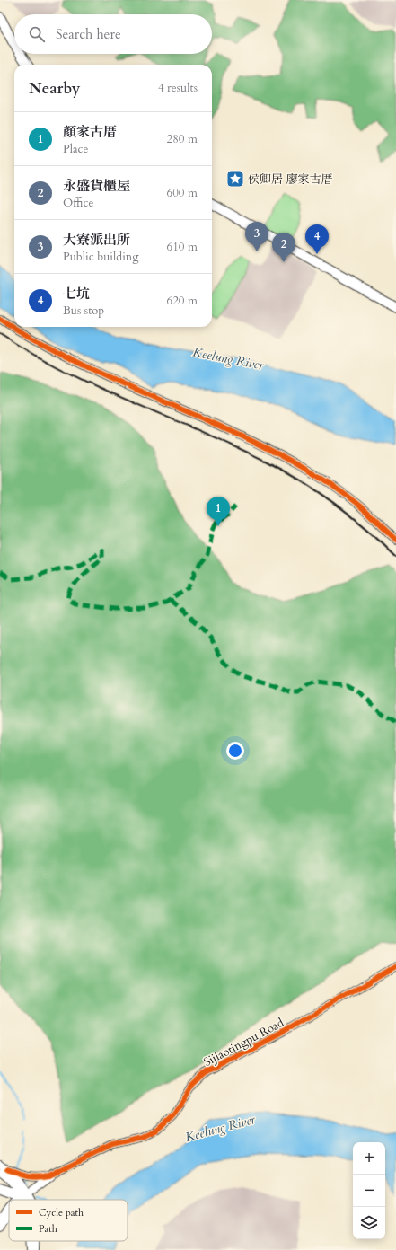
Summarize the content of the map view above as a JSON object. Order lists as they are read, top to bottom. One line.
{"streets":{"street":["Sijiaotingpu Road"]},"water":["Keelung River"],"places":{"place":["侯卿居 廖家古厝"]},"legend":["Cycle path","Path"],"page":{"search":"Search here","heading":["Nearby","4 results"],"list":[{"mark":"1","name":"顏家古厝","note":"Place","value":"280 m"},{"mark":"2","name":"永盛貨櫃屋","note":"Office","value":"600 m"},{"mark":"3","name":"大寮派出所","note":"Public building","value":"610 m"},{"mark":"4","name":"七坑","note":"Bus stop","value":"620 m"}],"pins":["3","4","2","1"],"map_buttons":["+","−"]}}
